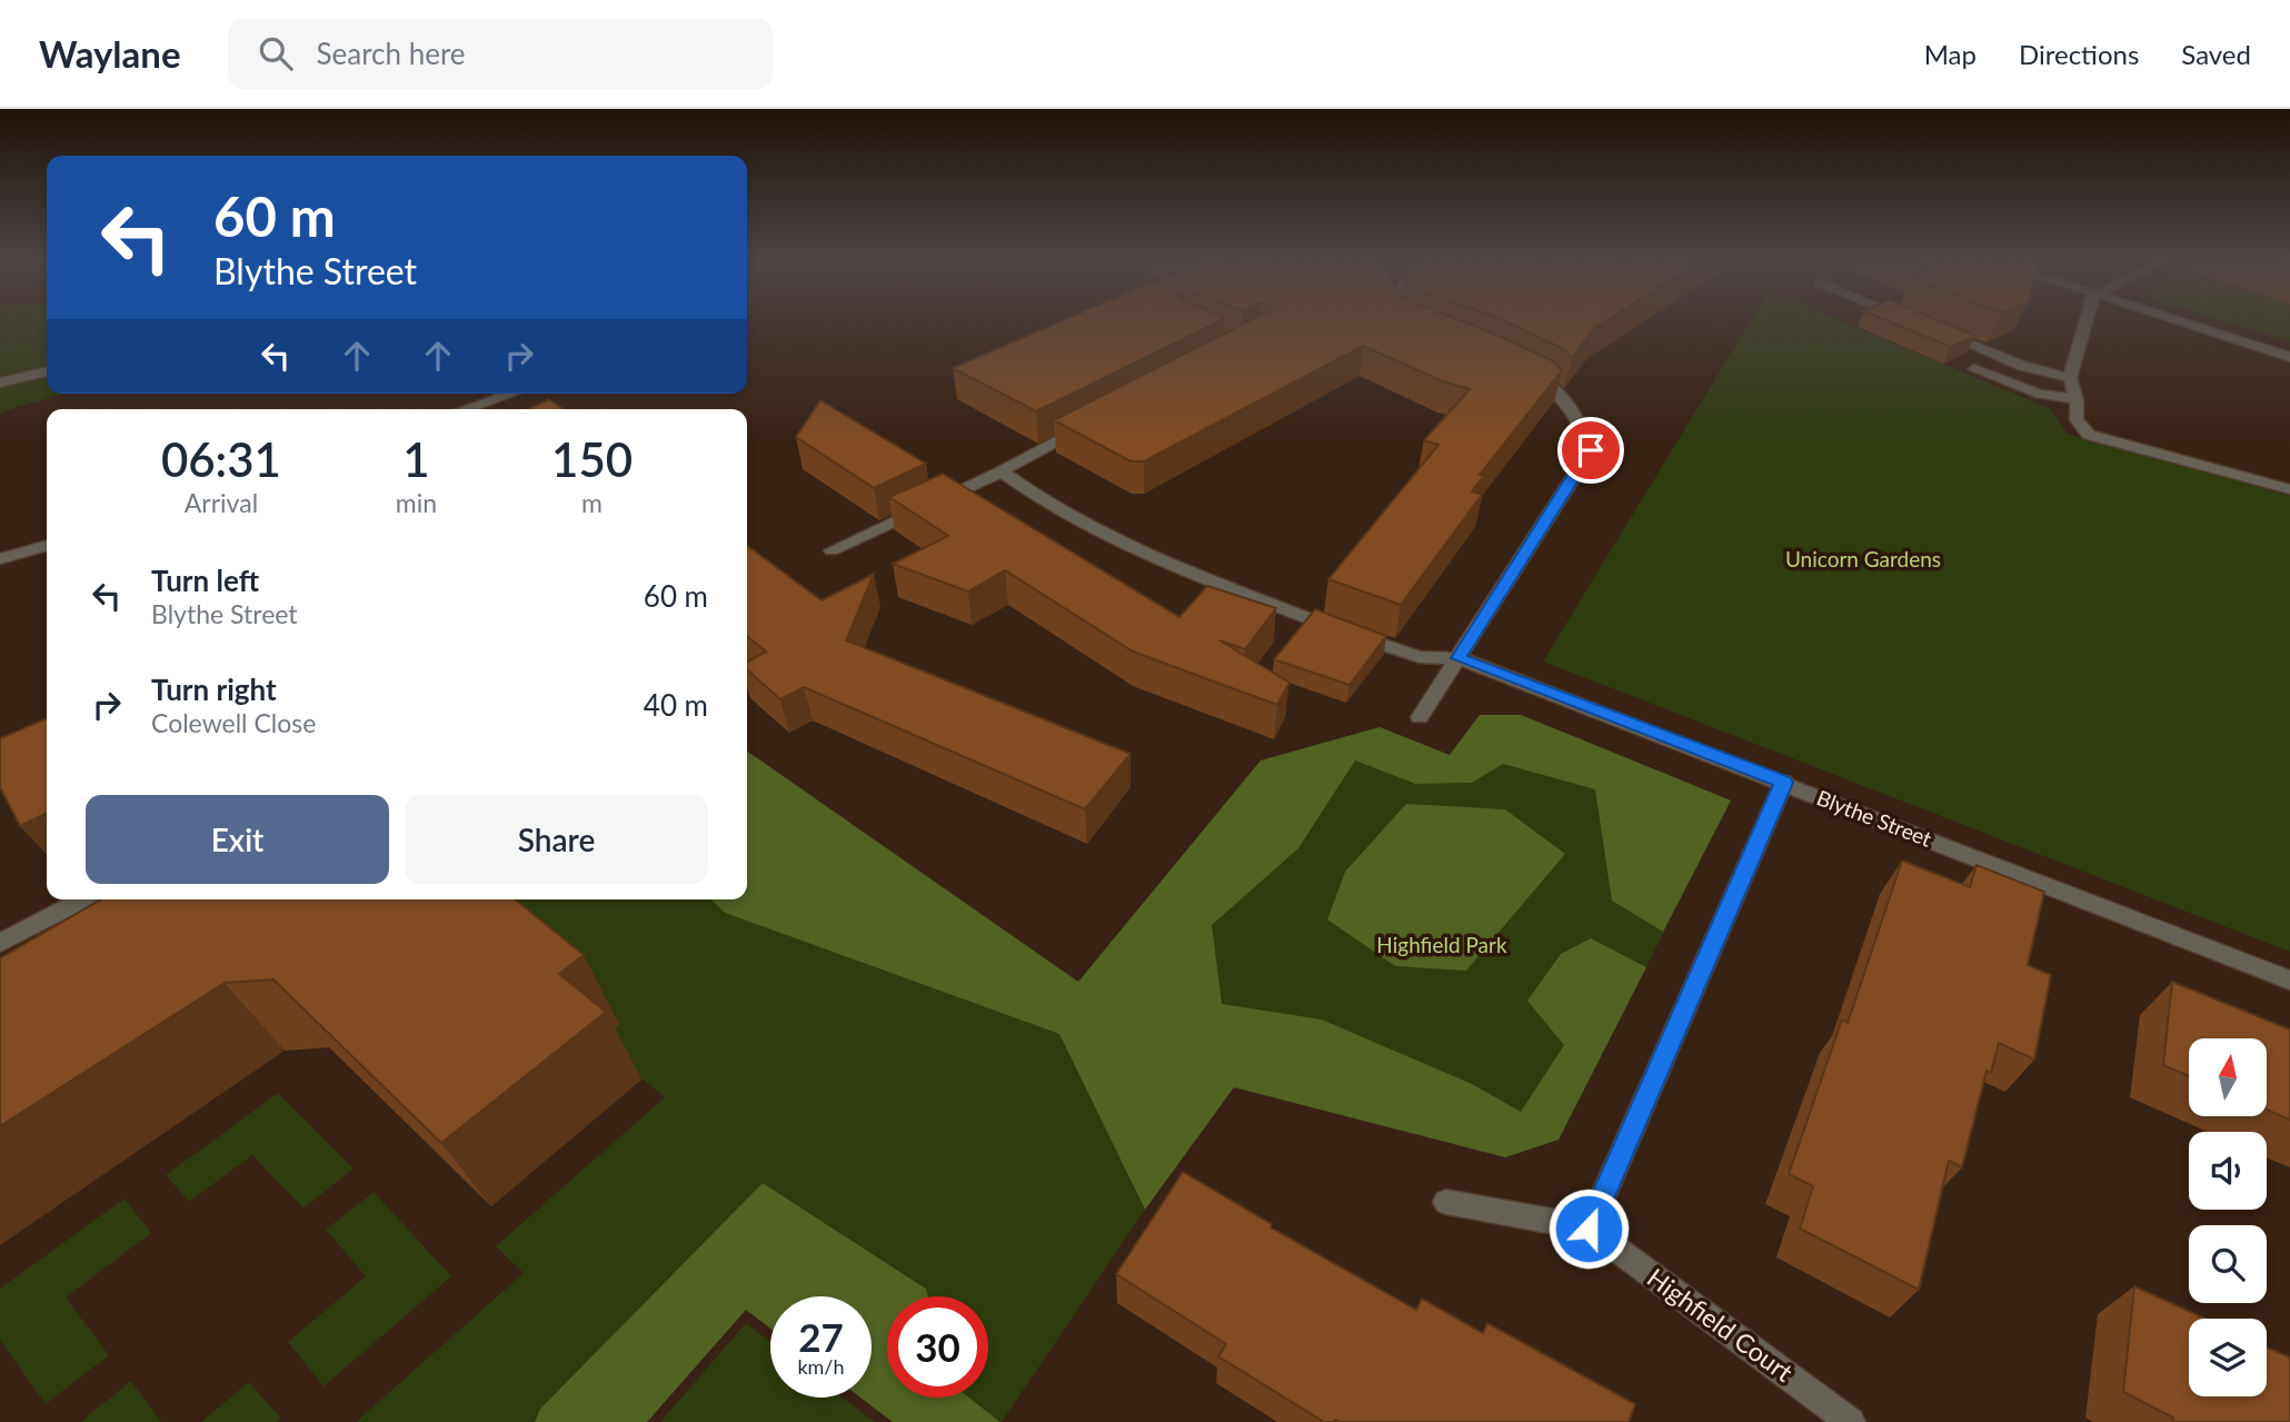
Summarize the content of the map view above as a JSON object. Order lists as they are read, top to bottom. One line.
{"streets":{"street":["Blythe Street","Highfield Court"]},"parks":["Unicorn Gardens","Highfield Park"],"north":"top","page":{"header":"Waylane","search":"Search here","nav":["Map","Directions","Saved"],"turn":["60 m","Blythe Street"],"eta":["06:31","Arrival","1","min","150","m"],"list":[{"name":"Turn left","note":"Blythe Street","value":"60 m"},{"name":"Turn right","note":"Colewell Close","value":"40 m"}],"buttons":["Exit","Share"],"speed":"27 km/h","limit":"30"}}
